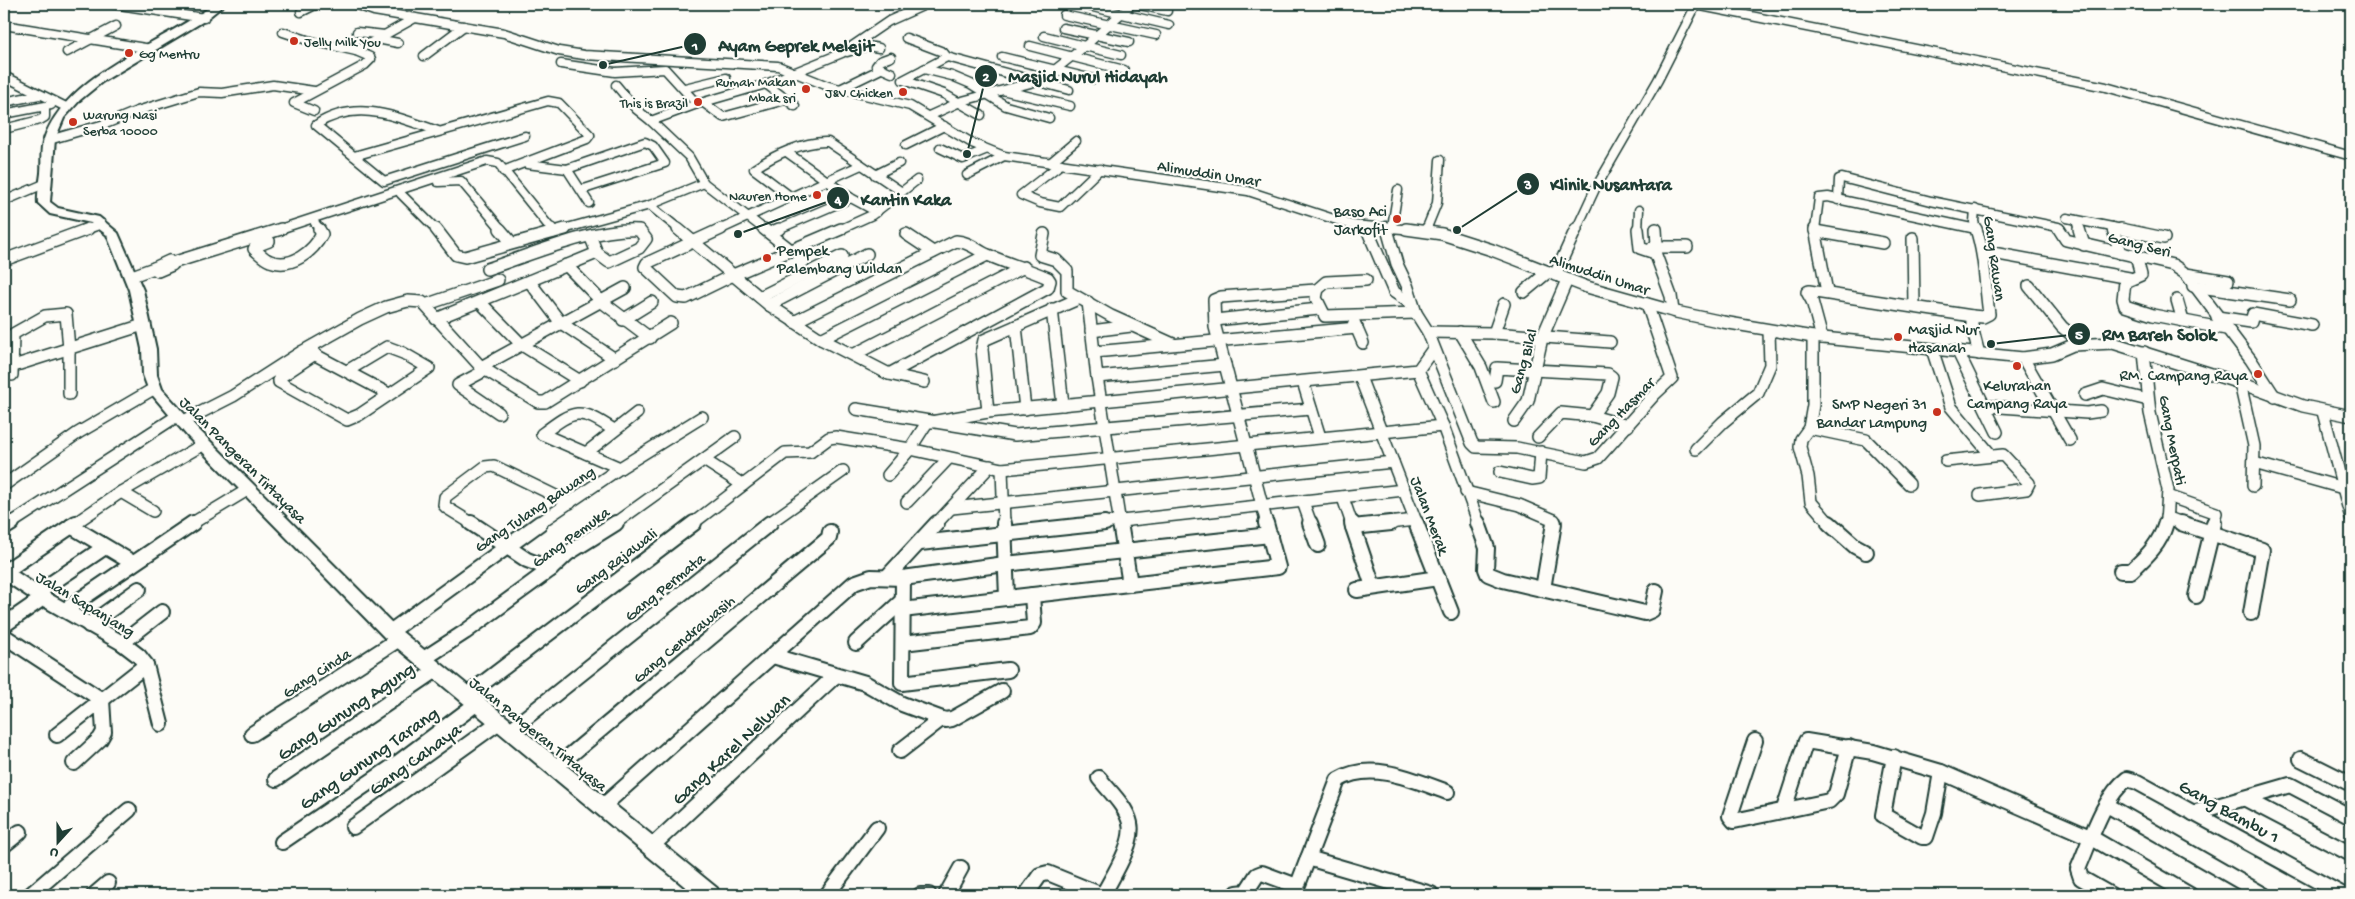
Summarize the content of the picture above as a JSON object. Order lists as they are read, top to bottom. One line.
{"streets":{"main road":["Jalan Pangeran Tirtayasa"],"street":["Alimuddin Umar","Gang Seri","Gang Rawan","Gang Bilal","Gang Hasmar","Gang Merpati","Gang Tulang Bawang","Jalan Merak","Gang Pemuka","Gang Rajawali","Gang Permata","Jalan Sapanjang","Gang Cendrawasih","Gang Cinda","Gang Gunung Agung","Gang Karel Nelwan","Gang Gunung Tarang","Gang Cahaya","Gang Bambu 1"]},"crossings":[["Alimuddin Umar","Gang Seri"],["Alimuddin Umar","Gang Rawan"],["Alimuddin Umar","Gang Bilal"],["Alimuddin Umar","Gang Hasmar"],["Alimuddin Umar","Gang Merpati"],["Gang Seri","Gang Rawan"],["Jalan Pangeran Tirtayasa","Gang Tulang Bawang"],["Jalan Pangeran Tirtayasa","Gang Pemuka"],["Jalan Pangeran Tirtayasa","Gang Rajawali"],["Jalan Pangeran Tirtayasa","Gang Permata"],["Jalan Pangeran Tirtayasa","Gang Cendrawasih"],["Jalan Pangeran Tirtayasa","Gang Cinda"],["Jalan Pangeran Tirtayasa","Gang Gunung Agung"],["Jalan Pangeran Tirtayasa","Gang Karel Nelwan"],["Jalan Pangeran Tirtayasa","Gang Gunung Tarang"],["Jalan Pangeran Tirtayasa","Gang Cahaya"],["Gang Tulang Bawang","Gang Cinda"],["Gang Rajawali","Gang Gunung Tarang"],["Gang Permata","Gang Cahaya"]],"places":["Jelly Milk You","Gg Mentru","Ayam Geprek Melejit","Rumah Makan Mbak sri","J&V Chicken","This is Brazil","Warung Nasi Serba 10000","Masjid Nurul Hidayah","Nauren Home","Baso Aci Jarkofit","Klinik Nusantara","Kantin Kaka","Pempek Palembang Wildan","Masjid Nur Hasanah","RM Bareh Solok","Kelurahan Campang Raya","RM. Campang Raya","SMP Negeri 31 Bandar Lampung"],"north":"bottom"}
